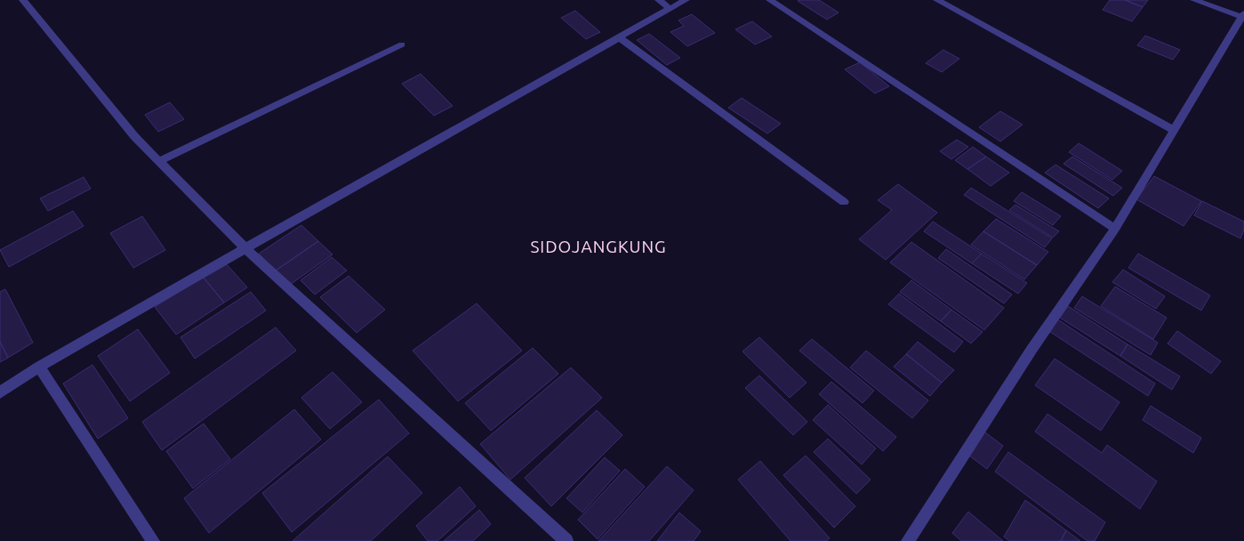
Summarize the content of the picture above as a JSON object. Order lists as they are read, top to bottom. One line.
{"districts":["SIDOJANGKUNG"]}
